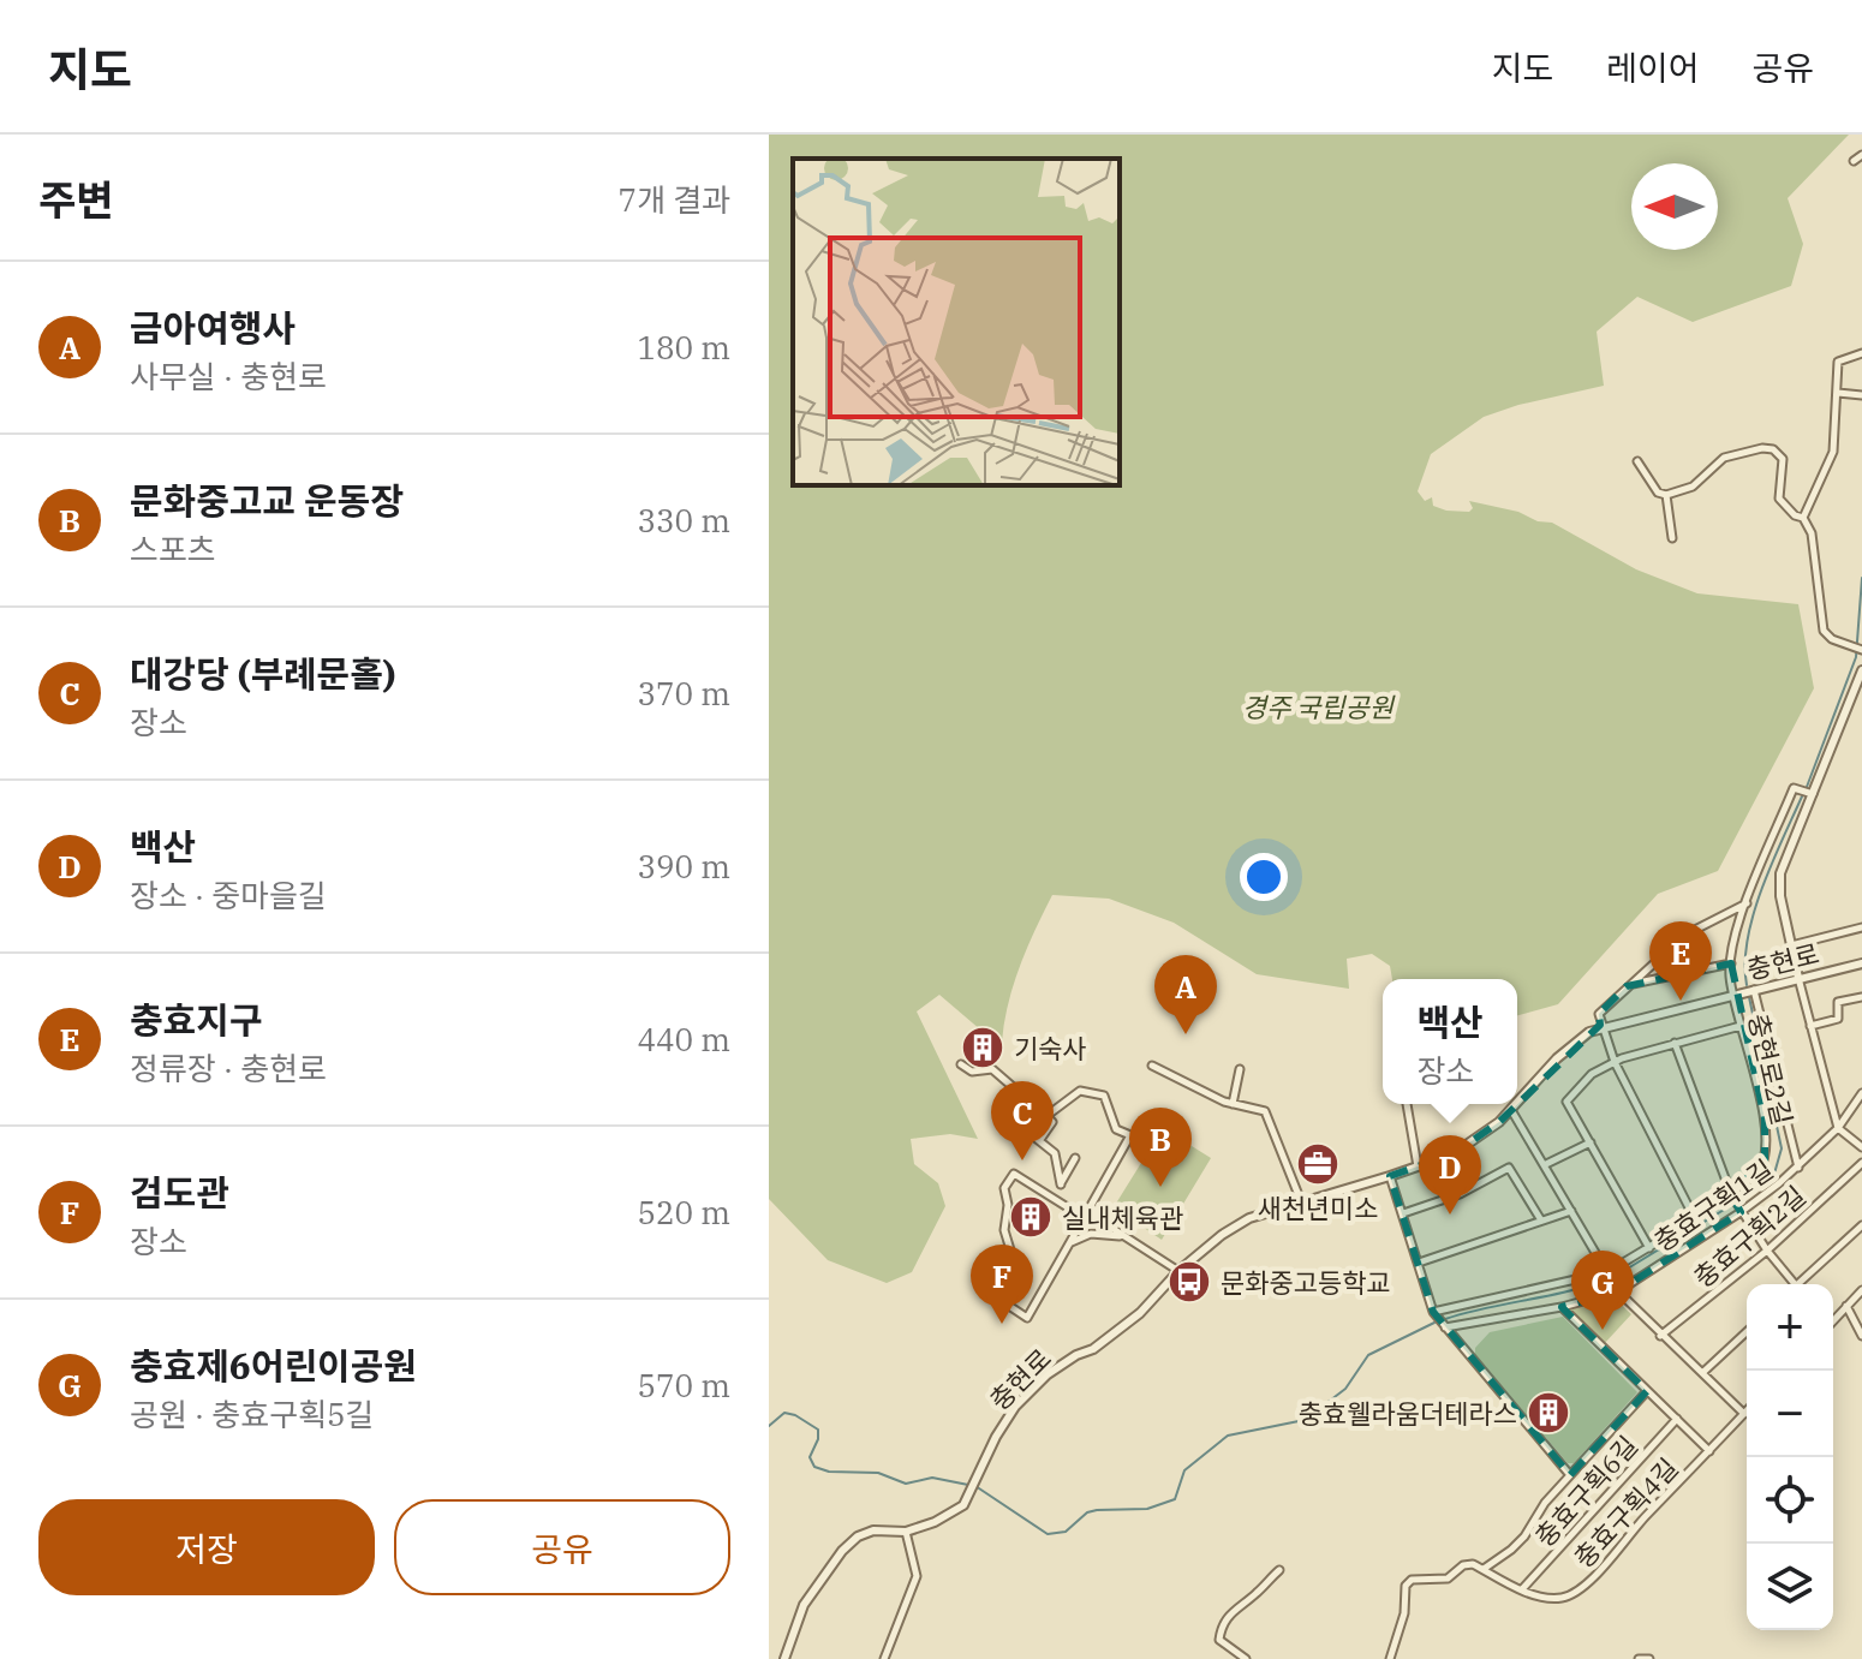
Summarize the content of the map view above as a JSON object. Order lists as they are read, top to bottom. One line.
{"streets":{"street":["충현로","충현로2길","충효구획1길","충효구획2길","충효구획6길","충효구획4길"]},"crossings":[["충현로","충현로2길"],["충효구획6길","충효구획4길"]],"parks":["경주 국립공원"],"places":{"building":["기숙사","실내체육관","충효웰라움더테라스"],"office":["새천년미소"],"bus stop":["문화중고등학교"]},"north":"left","page":{"header":"지도","nav":["지도","레이어","공유"],"heading":["주변","7개 결과"],"list":[{"mark":"A","name":"금아여행사","note":"사무실 · 충현로","value":"180 m"},{"mark":"B","name":"문화중고교 운동장","note":"스포츠","value":"330 m"},{"mark":"C","name":"대강당 (부례문홀)","note":"장소","value":"370 m"},{"mark":"D","name":"백산","note":"장소 · 중마을길","value":"390 m"},{"mark":"E","name":"충효지구","note":"정류장 · 충현로","value":"440 m"},{"mark":"F","name":"검도관","note":"장소","value":"520 m"},{"mark":"G","name":"충효제6어린이공원","note":"공원 · 충효구획5길","value":"570 m"}],"pins":["E","A","C","B","D","F","G"],"popup":["백산","장소"],"map_buttons":["+","−"],"buttons":["저장","공유"]}}
